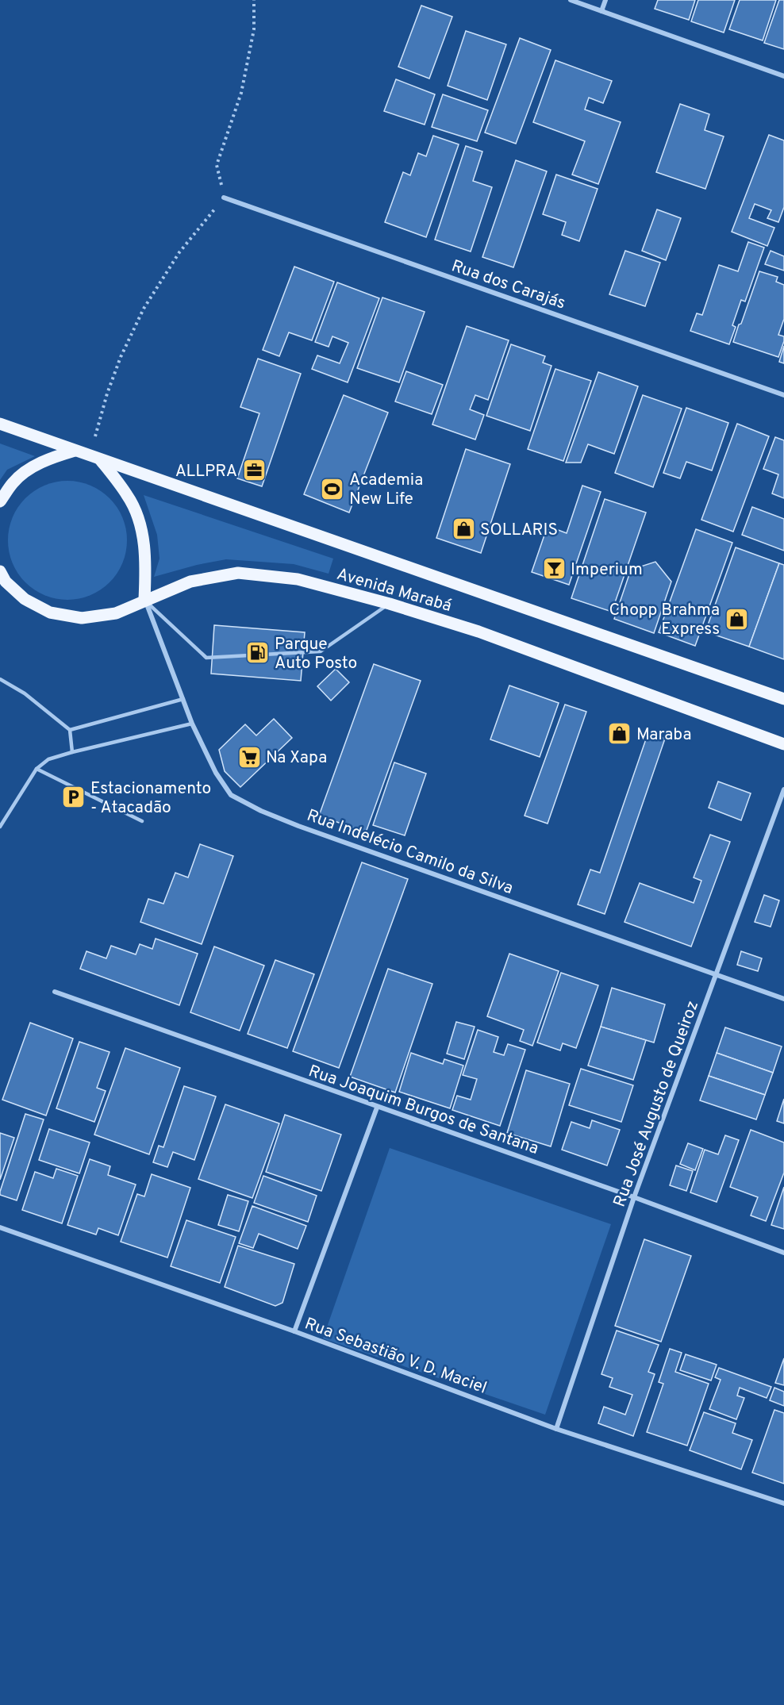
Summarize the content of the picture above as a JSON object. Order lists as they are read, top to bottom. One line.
{"streets":{"main road":["Avenida Marabá"],"street":["Rua dos Carajás","Rua Indelécio Camilo da Silva","Rua José Augusto de Queiroz","Rua Joaquim Burgos de Santana","Rua Sebastião V. D. Maciel"]},"crossings":[["Avenida Marabá","Rua Indelécio Camilo da Silva"],["Rua Indelécio Camilo da Silva","Rua José Augusto de Queiroz"],["Rua José Augusto de Queiroz","Rua Joaquim Burgos de Santana"],["Rua José Augusto de Queiroz","Rua Sebastião V. D. Maciel"]],"places":{"office":["ALLPRA"],"sports":["Academia New Life"],"shop":["SOLLARIS","Chopp Brahma Express","Maraba"],"bar":["Imperium"],"fuel station":["Parque Auto Posto"],"supermarket":["Na Xapa"],"parking":["Estacionamento - Atacadão"]}}
